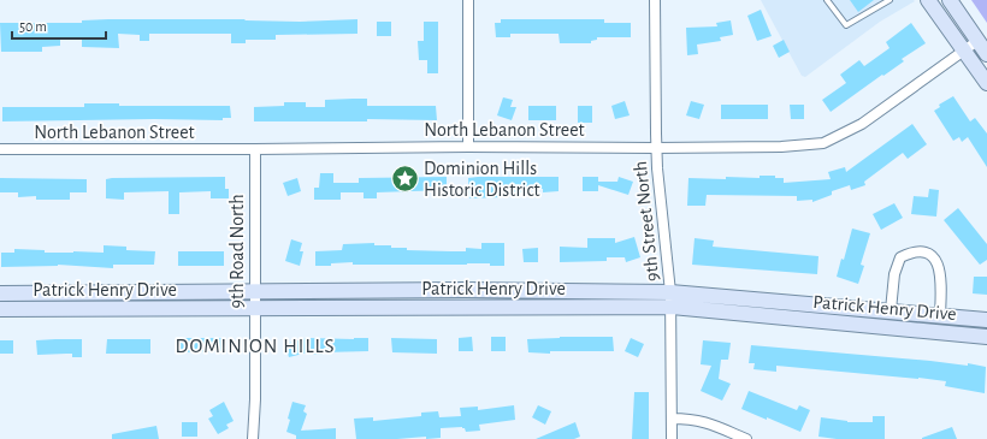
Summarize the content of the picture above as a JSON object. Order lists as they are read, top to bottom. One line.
{"streets":{"street":["North Lebanon Street","9th Street North","9th Road North","Patrick Henry Drive"]},"crossings":[["North Lebanon Street","9th Street North"],["North Lebanon Street","9th Road North"],["9th Street North","Patrick Henry Drive"],["9th Road North","Patrick Henry Drive"]],"districts":["DOMINION HILLS"],"places":{"place":["Dominion Hills Historic District"]},"scale_bar":"50 m"}
